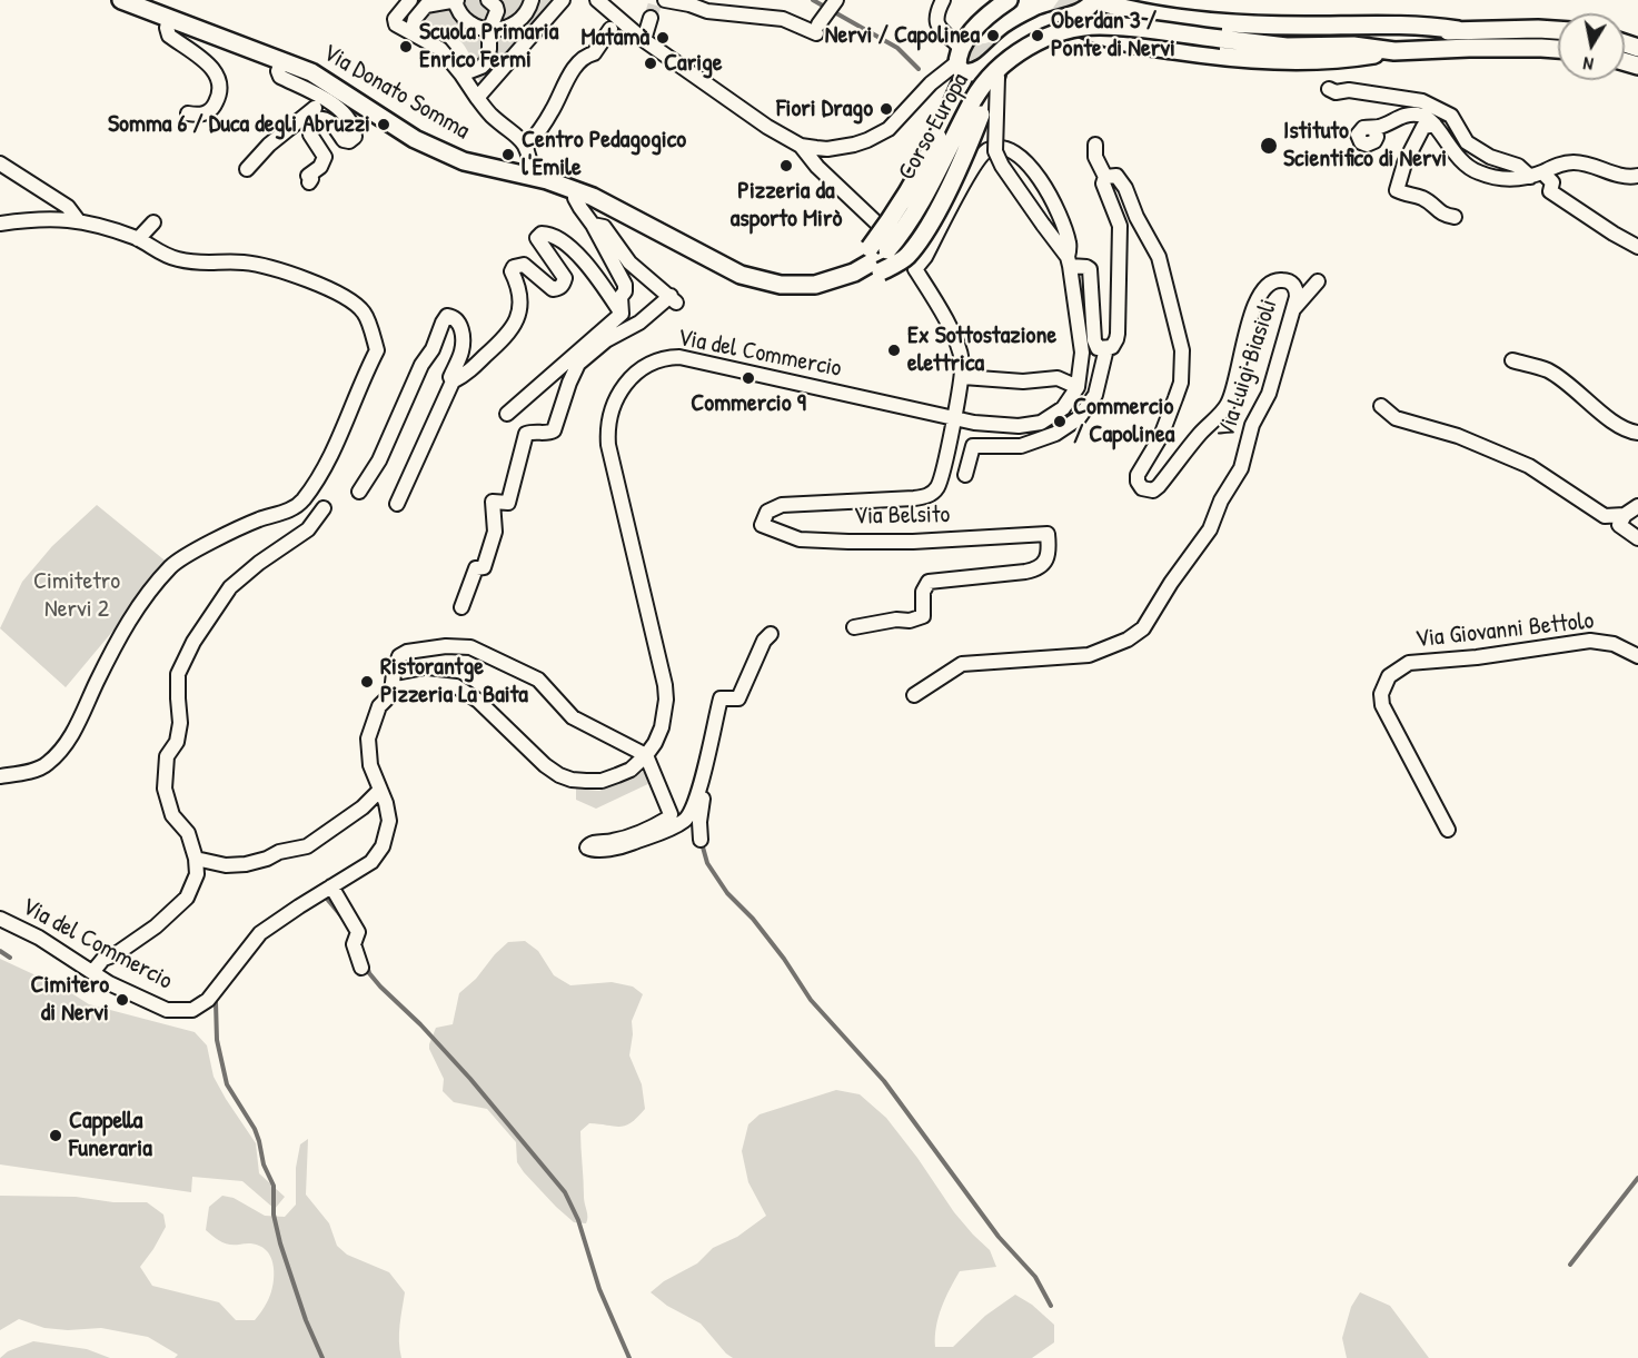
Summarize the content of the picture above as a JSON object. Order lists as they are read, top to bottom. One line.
{"streets":{"main road":["Via Donato Somma","Corso Europa"],"street":["Via del Commercio","Via Luigi Biasioli","Via Belsito","Via Giovanni Bettolo"]},"crossings":[["Via Donato Somma","Corso Europa"],["Via del Commercio","Via Belsito"]],"parks":["Cimitetro Nervi 2"],"places":["Nervi / Capolinea","Oberdan 3 / Ponte di Nervi","Matamà","Scuola Primaria Enrico Fermi","Carige","Fiori Drago","Somma 6 / Duca degli Abruzzi","Istituto Scientifico di Nervi","Centro Pedagogico l'Emile","Pizzeria da asporto Mirò","Ex Sottostazione elettrica","Commercio 9","Commercio / Capolinea","Ristorantge Pizzeria La Baita","Cimitero di Nervi","Cappella Funeraria"],"north":"bottom"}
